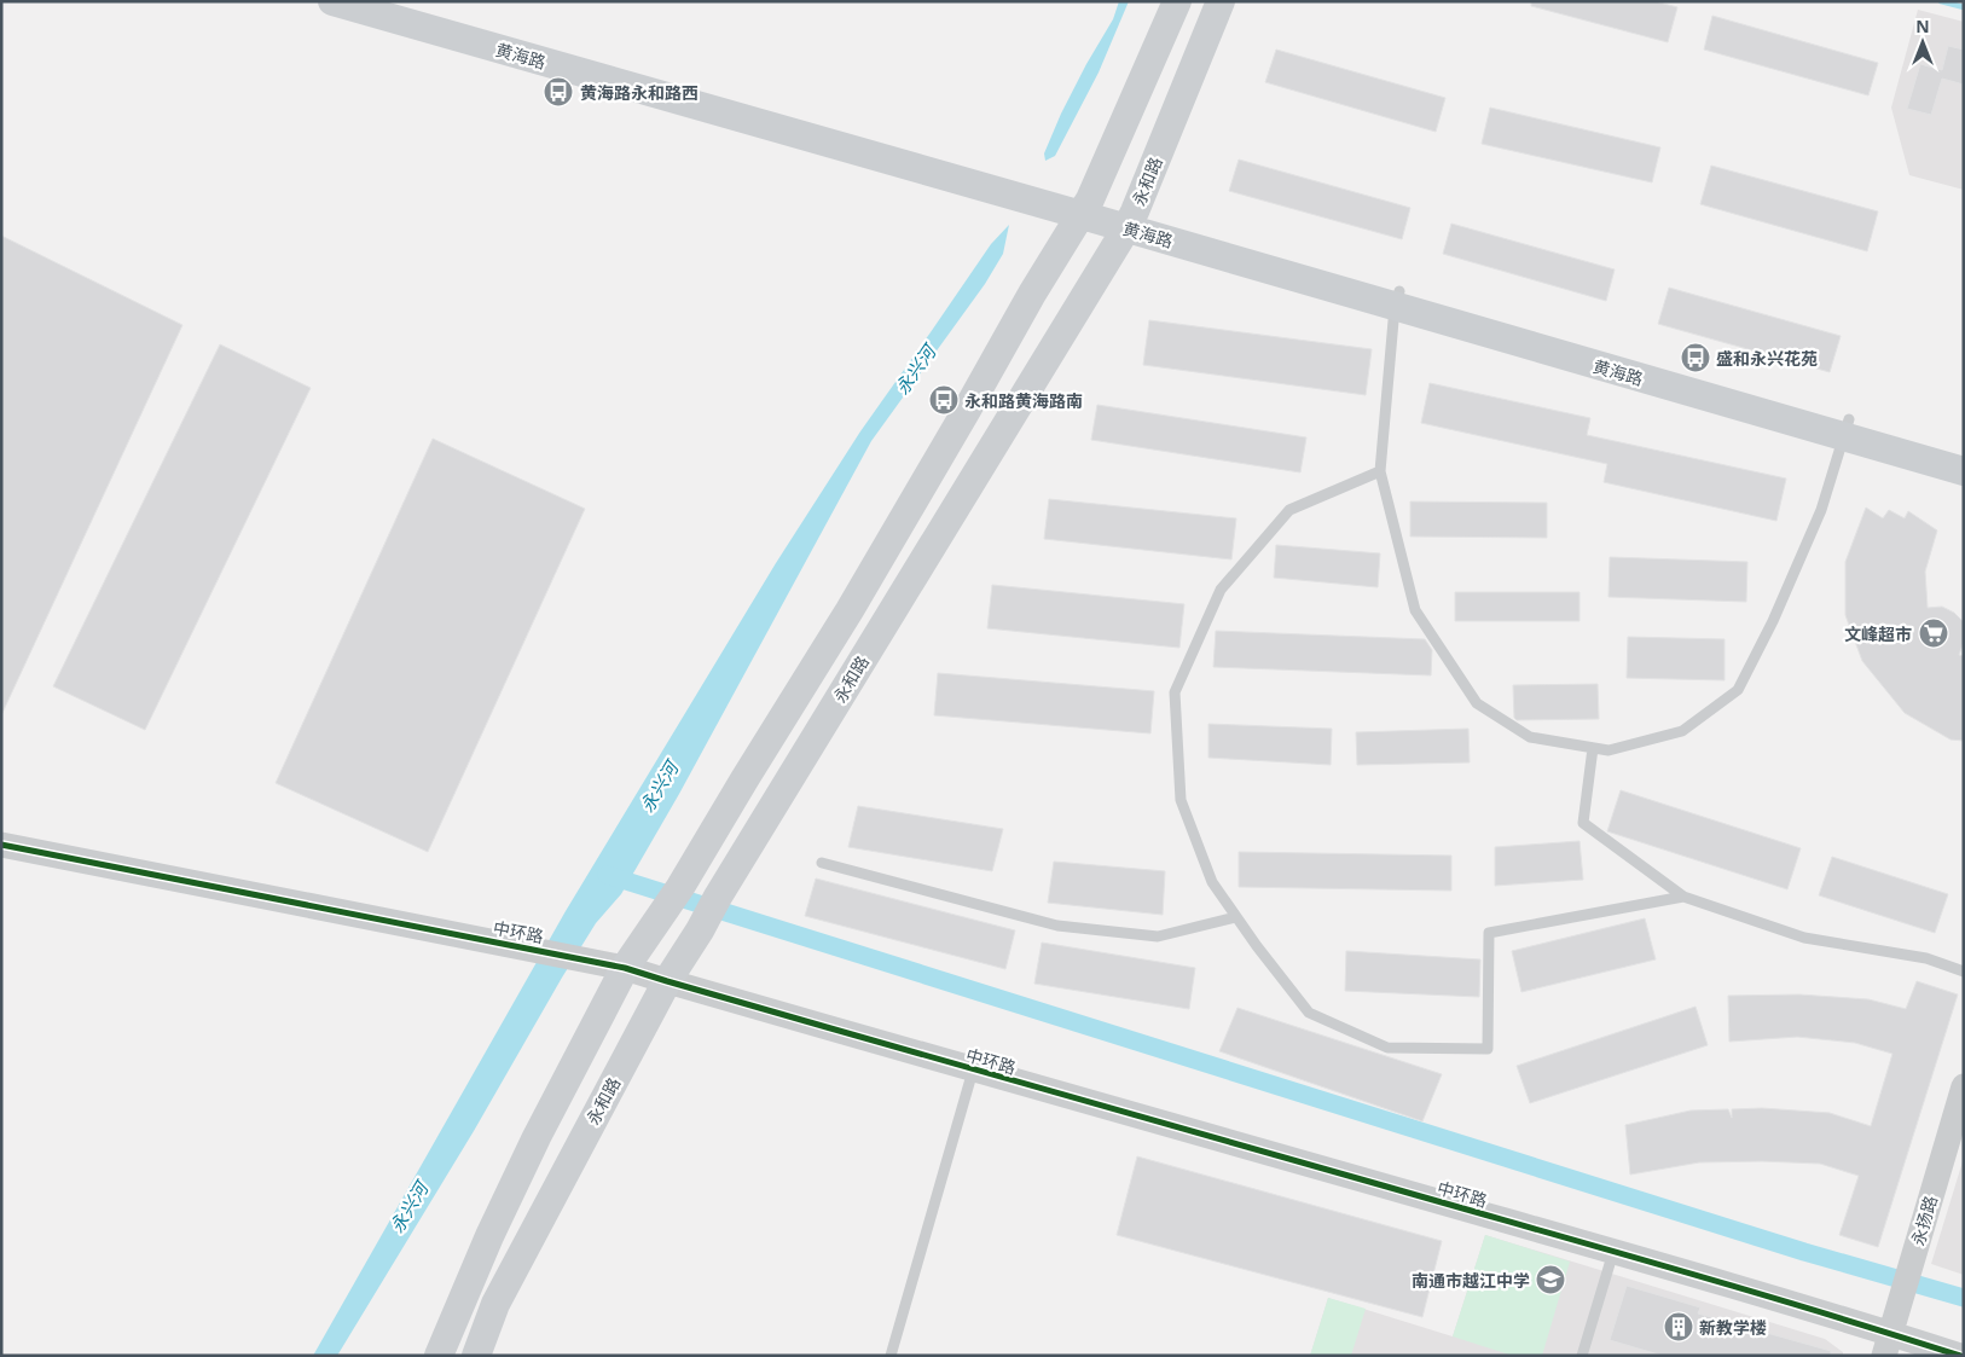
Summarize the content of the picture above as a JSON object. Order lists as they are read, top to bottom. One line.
{"streets":{"main road":["黄海路","永和路"],"street":["中环路","永扬路"]},"crossings":[["黄海路","永和路"],["永和路","中环路"],["中环路","永扬路"]],"water":["永兴河"],"places":{"bus stop":["黄海路永和路西","盛和永兴花苑","永和路黄海路南"],"supermarket":["文峰超市"],"school or university":["南通市越江中学"],"building":["新教学楼"]},"north":"top"}
